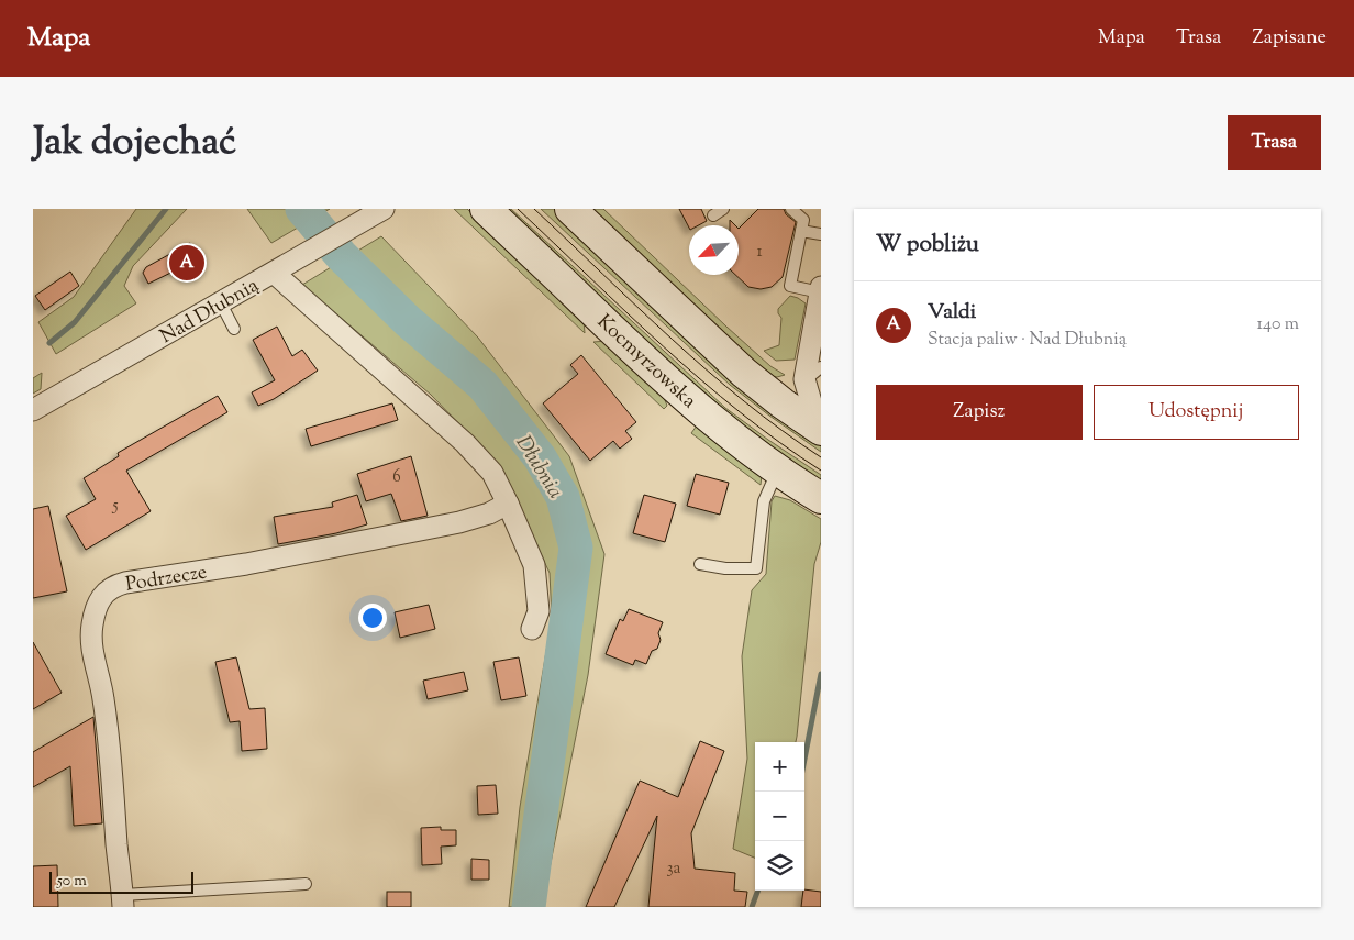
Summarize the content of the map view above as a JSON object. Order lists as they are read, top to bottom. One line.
{"streets":{"main road":["Kocmyrzowska"],"street":["Nad Dłubnią","Podrzecze"]},"water":["Dłubnia"],"house_numbers":["1","6","5","3a"],"scale_bar":"50 m","north":"bottom left","page":{"header":"Mapa","nav":["Mapa","Trasa","Zapisane"],"title":"Jak dojechać","buttons":["Trasa",["Zapisz","Udostępnij"]],"heading":"W pobliżu","pins":"A","list":[{"mark":"A","name":"Valdi","note":"Stacja paliw · Nad Dłubnią","value":"140 m"}],"map_buttons":["+","−"],"scale":"50 m"}}
